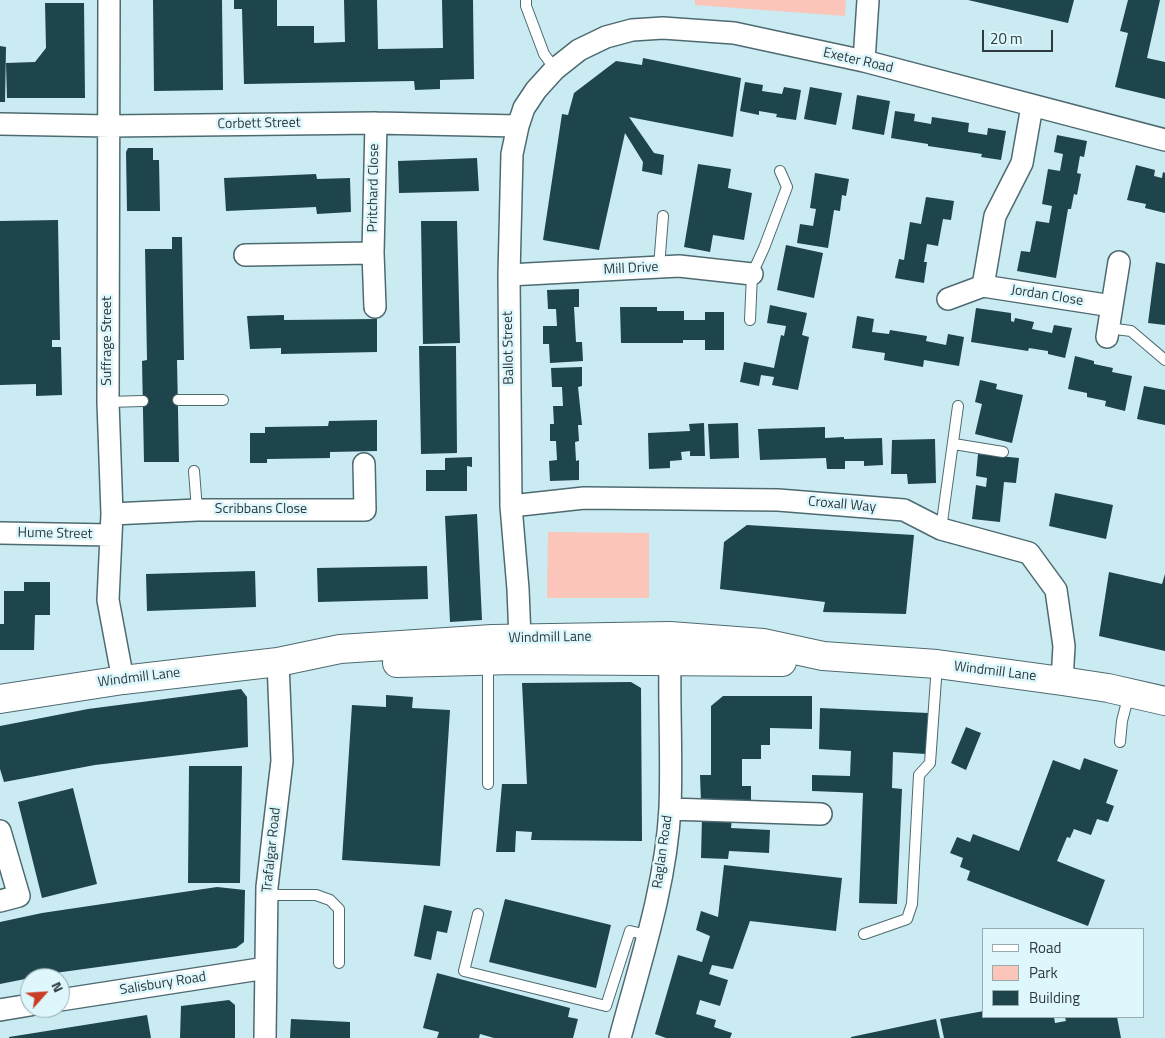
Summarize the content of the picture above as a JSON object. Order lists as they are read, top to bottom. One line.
{"streets":{"main road":["Windmill Lane"],"street":["Exeter Road","Corbett Street","Pritchard Close","Mill Drive","Jordan Close","Suffrage Street","Ballot Street","Croxall Way","Scribbans Close","Hume Street","Trafalgar Road","Raglan Road","Salisbury Road"]},"crossings":[["Exeter Road","Ballot Street"],["Corbett Street","Pritchard Close"],["Corbett Street","Suffrage Street"],["Corbett Street","Ballot Street"],["Mill Drive","Ballot Street"],["Suffrage Street","Scribbans Close"],["Suffrage Street","Hume Street"],["Suffrage Street","Windmill Lane"],["Ballot Street","Croxall Way"],["Ballot Street","Windmill Lane"],["Croxall Way","Windmill Lane"],["Windmill Lane","Trafalgar Road"],["Windmill Lane","Raglan Road"],["Trafalgar Road","Salisbury Road"]],"legend":["Road","Park","Building"],"scale_bar":"20 m","north":"top right"}
